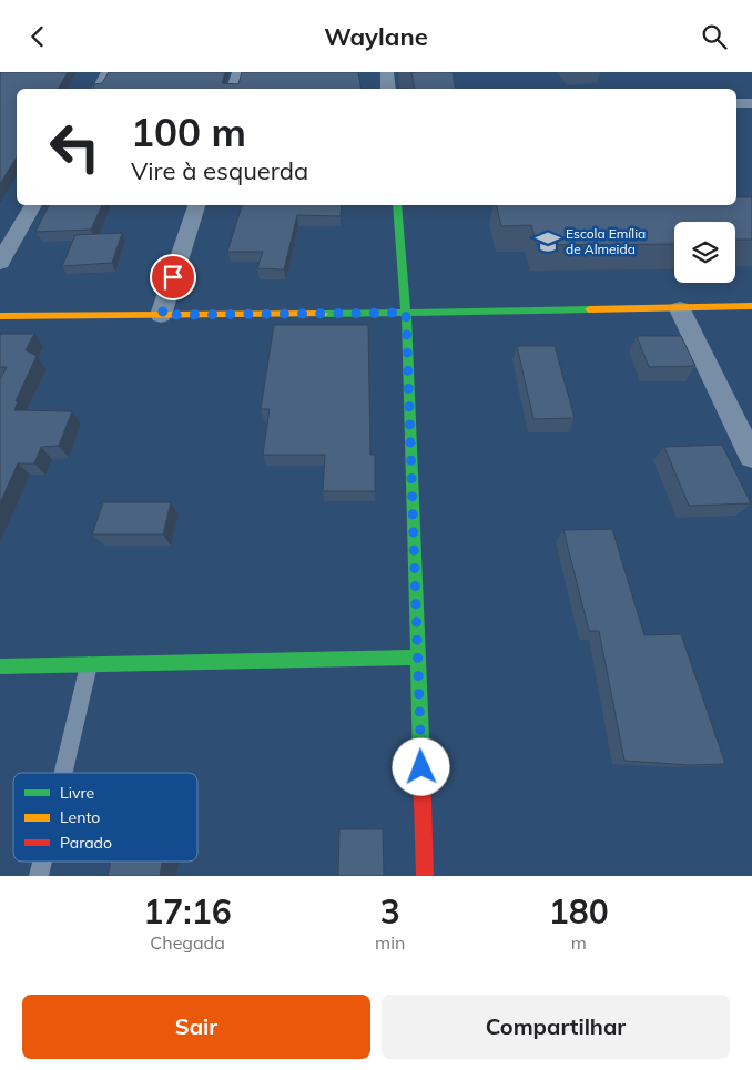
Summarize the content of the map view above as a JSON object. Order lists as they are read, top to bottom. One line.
{"places":{"school or university":["Escola Emília de Almeida"]},"legend":["Livre","Lento","Parado"],"page":{"header":"Waylane","turn":["100 m","Vire à esquerda"],"eta":["17:16","Chegada","3","min","180","m"],"buttons":["Sair","Compartilhar"]}}
